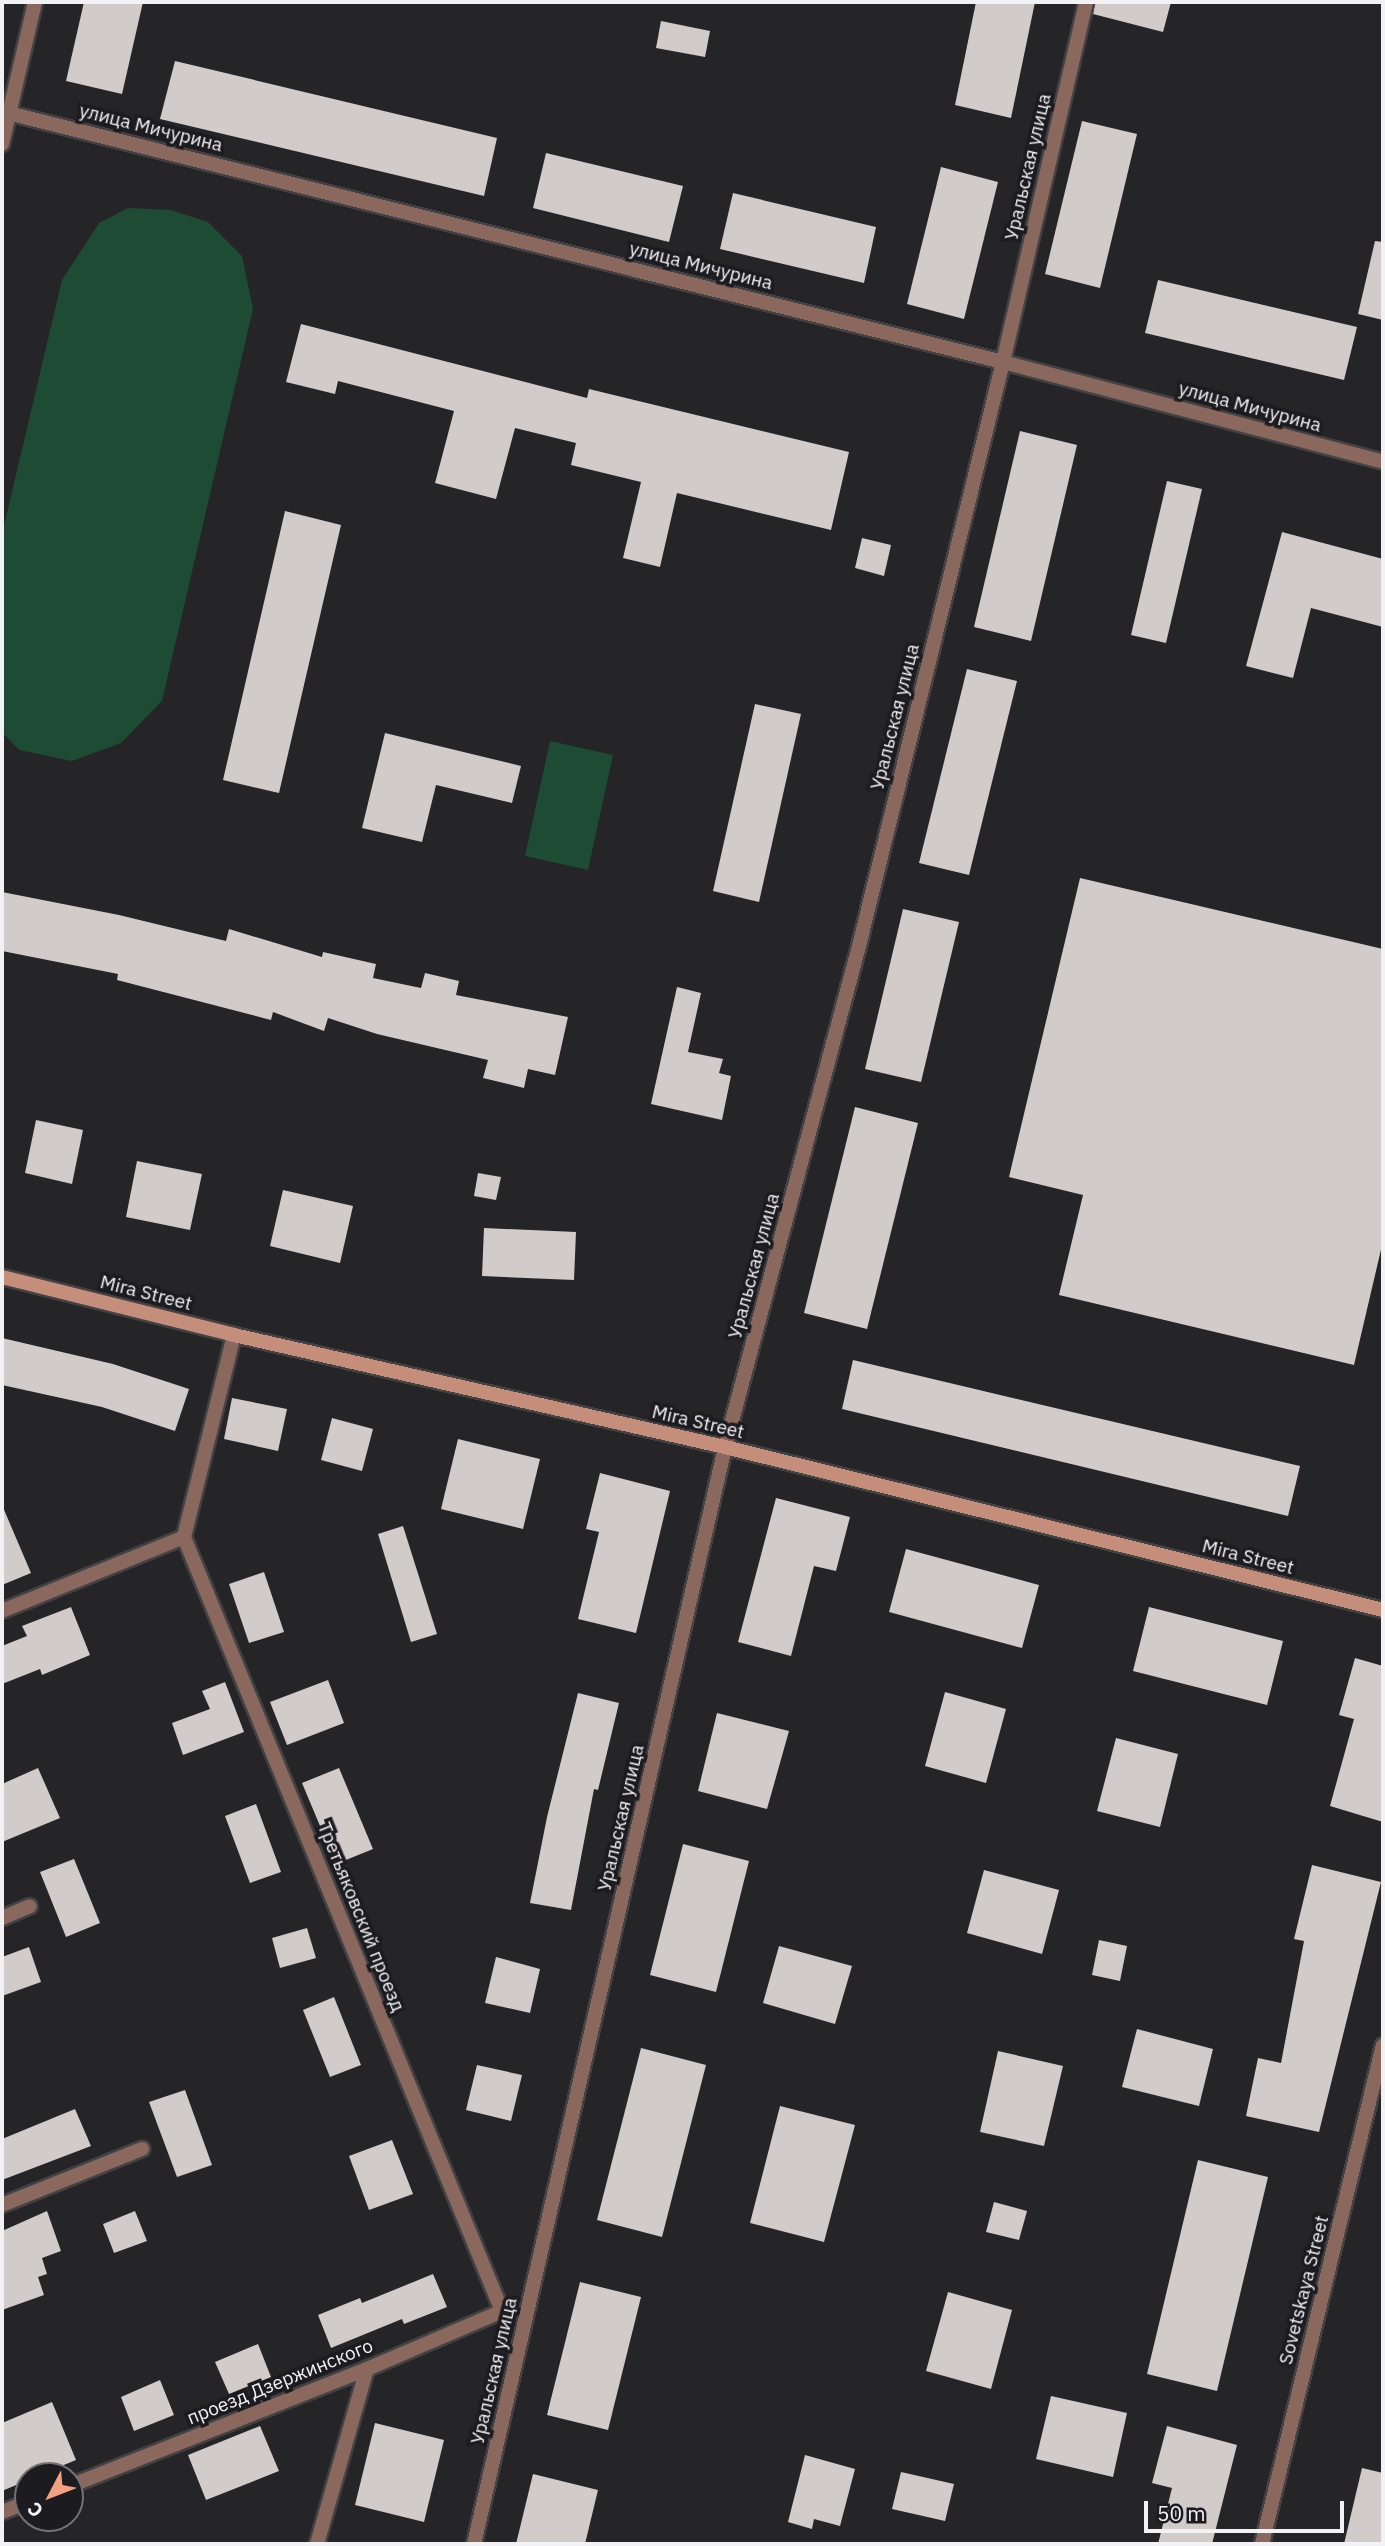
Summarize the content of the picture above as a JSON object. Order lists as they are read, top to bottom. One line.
{"streets":{"street":["улица Мичурина","Уральская улица","Mira Street","Третьяковский проезд","Sovetskaya Street","проезд Дзержинского"]},"crossings":[["улица Мичурина","Уральская улица"],["Уральская улица","Mira Street"],["Третьяковский проезд","проезд Дзержинского"]],"scale_bar":"50 m","north":"bottom left"}
